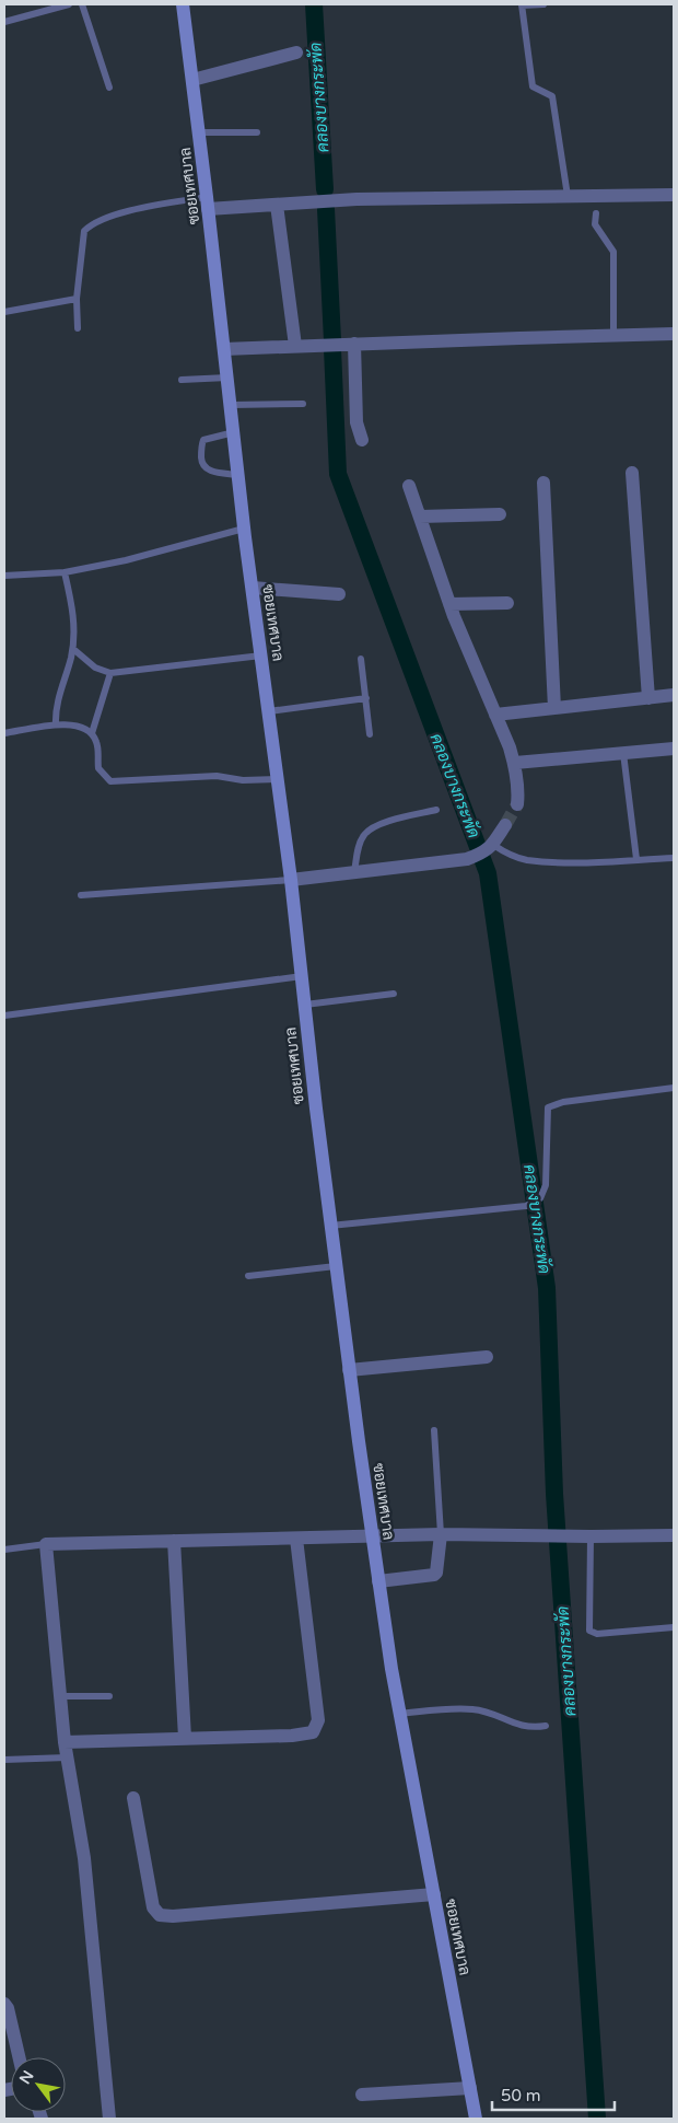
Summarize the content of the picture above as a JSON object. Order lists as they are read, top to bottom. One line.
{"streets":{"street":["ซอยเทศบาล"]},"water":["คลองบางกระพัด"],"scale_bar":"50 m","north":"top left"}
